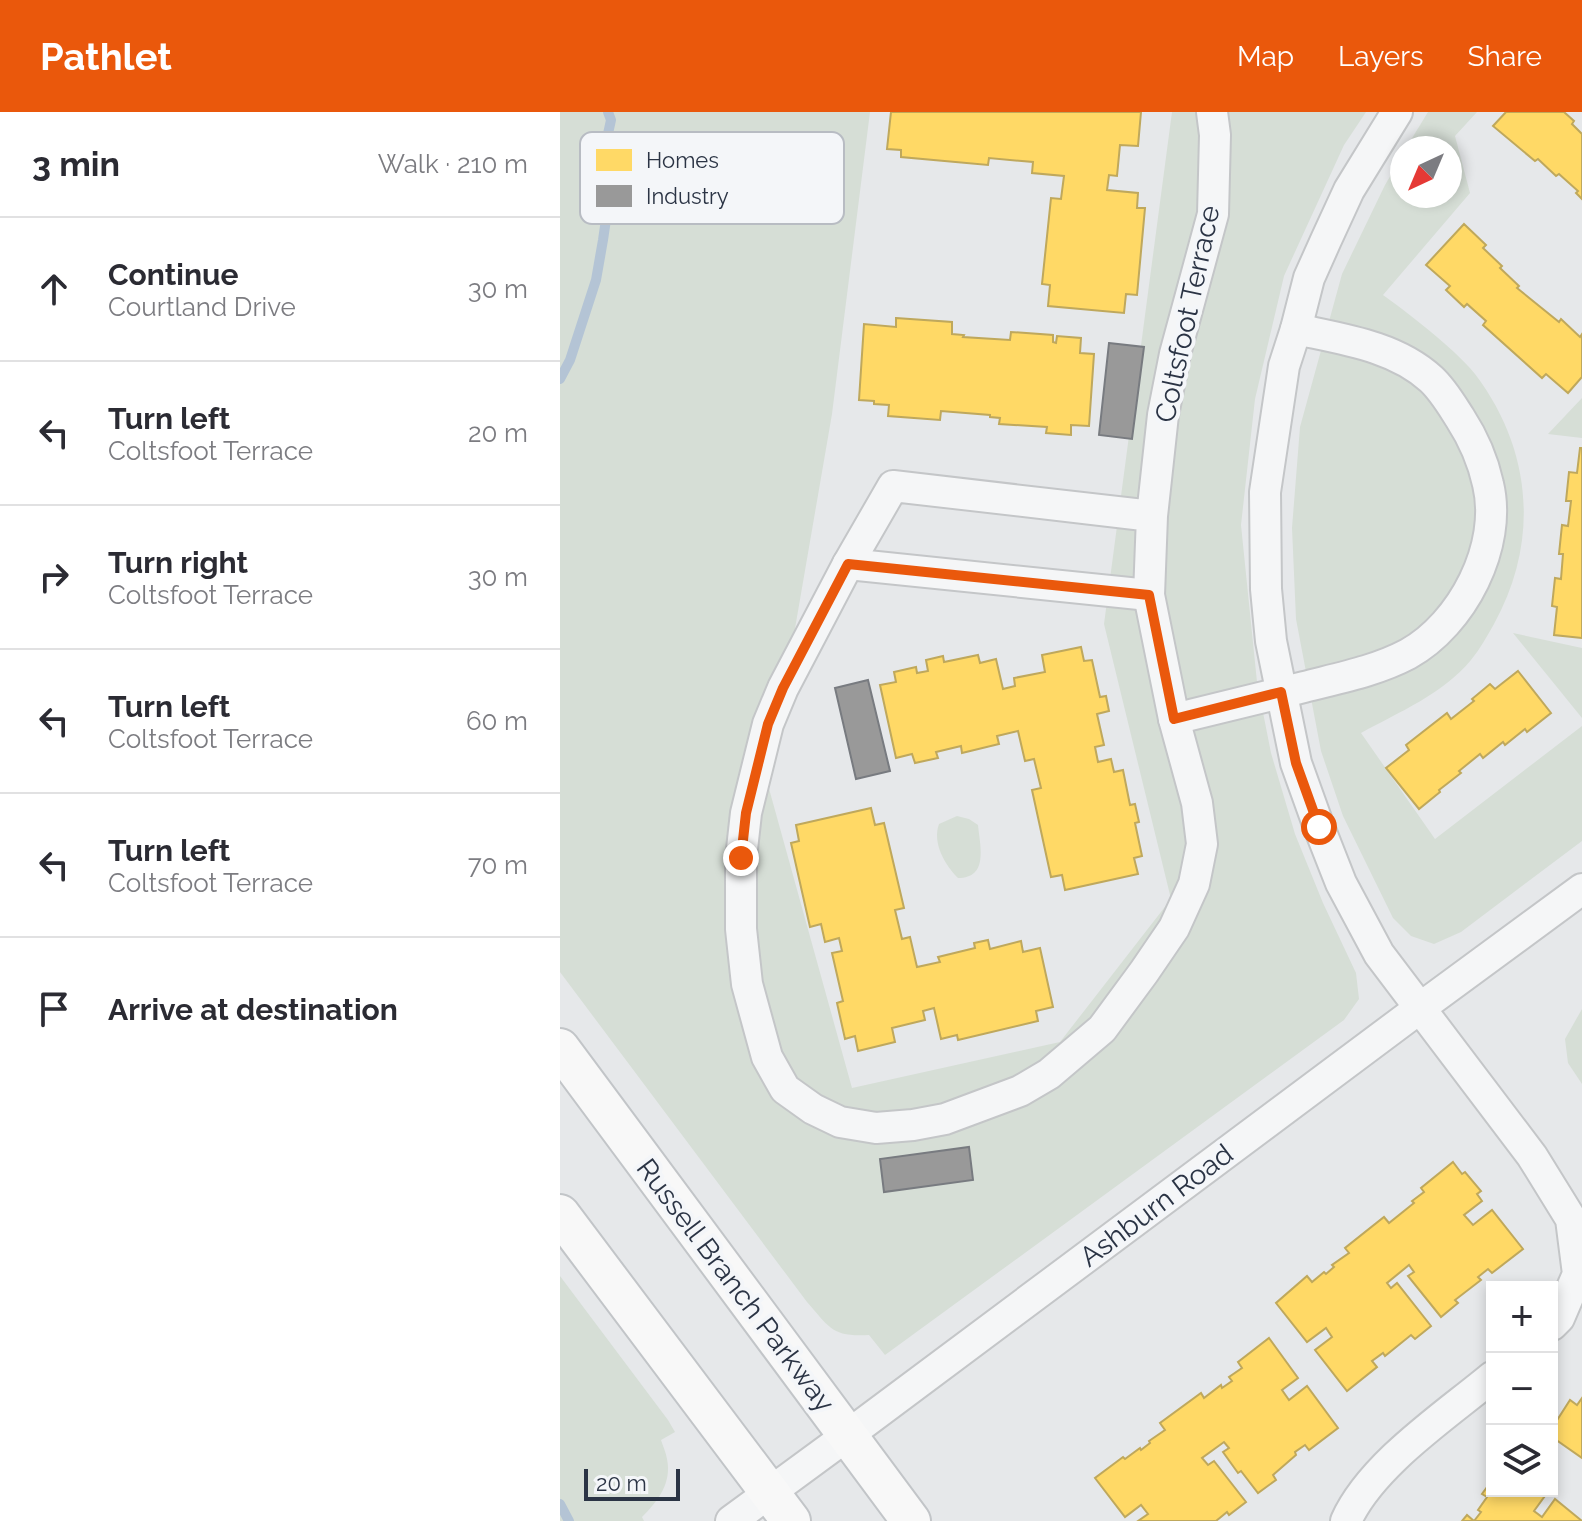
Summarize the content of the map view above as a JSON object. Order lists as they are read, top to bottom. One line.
{"streets":{"main road":["Russell Branch Parkway"],"street":["Coltsfoot Terrace","Ashburn Road"]},"crossings":[["Ashburn Road","Russell Branch Parkway"]],"legend":["Homes","Industry"],"scale_bar":"20 m","north":"bottom left","page":{"header":"Pathlet","nav":["Map","Layers","Share"],"heading":["3 min","Walk · 210 m"],"list":[["Continue","Courtland Drive","30 m"],["Turn left","Coltsfoot Terrace","20 m"],["Turn right","Coltsfoot Terrace","30 m"],["Turn left","Coltsfoot Terrace","60 m"],["Turn left","Coltsfoot Terrace","70 m"],"Arrive at destination"],"map_buttons":["+","−"],"scale":"20 m"}}
